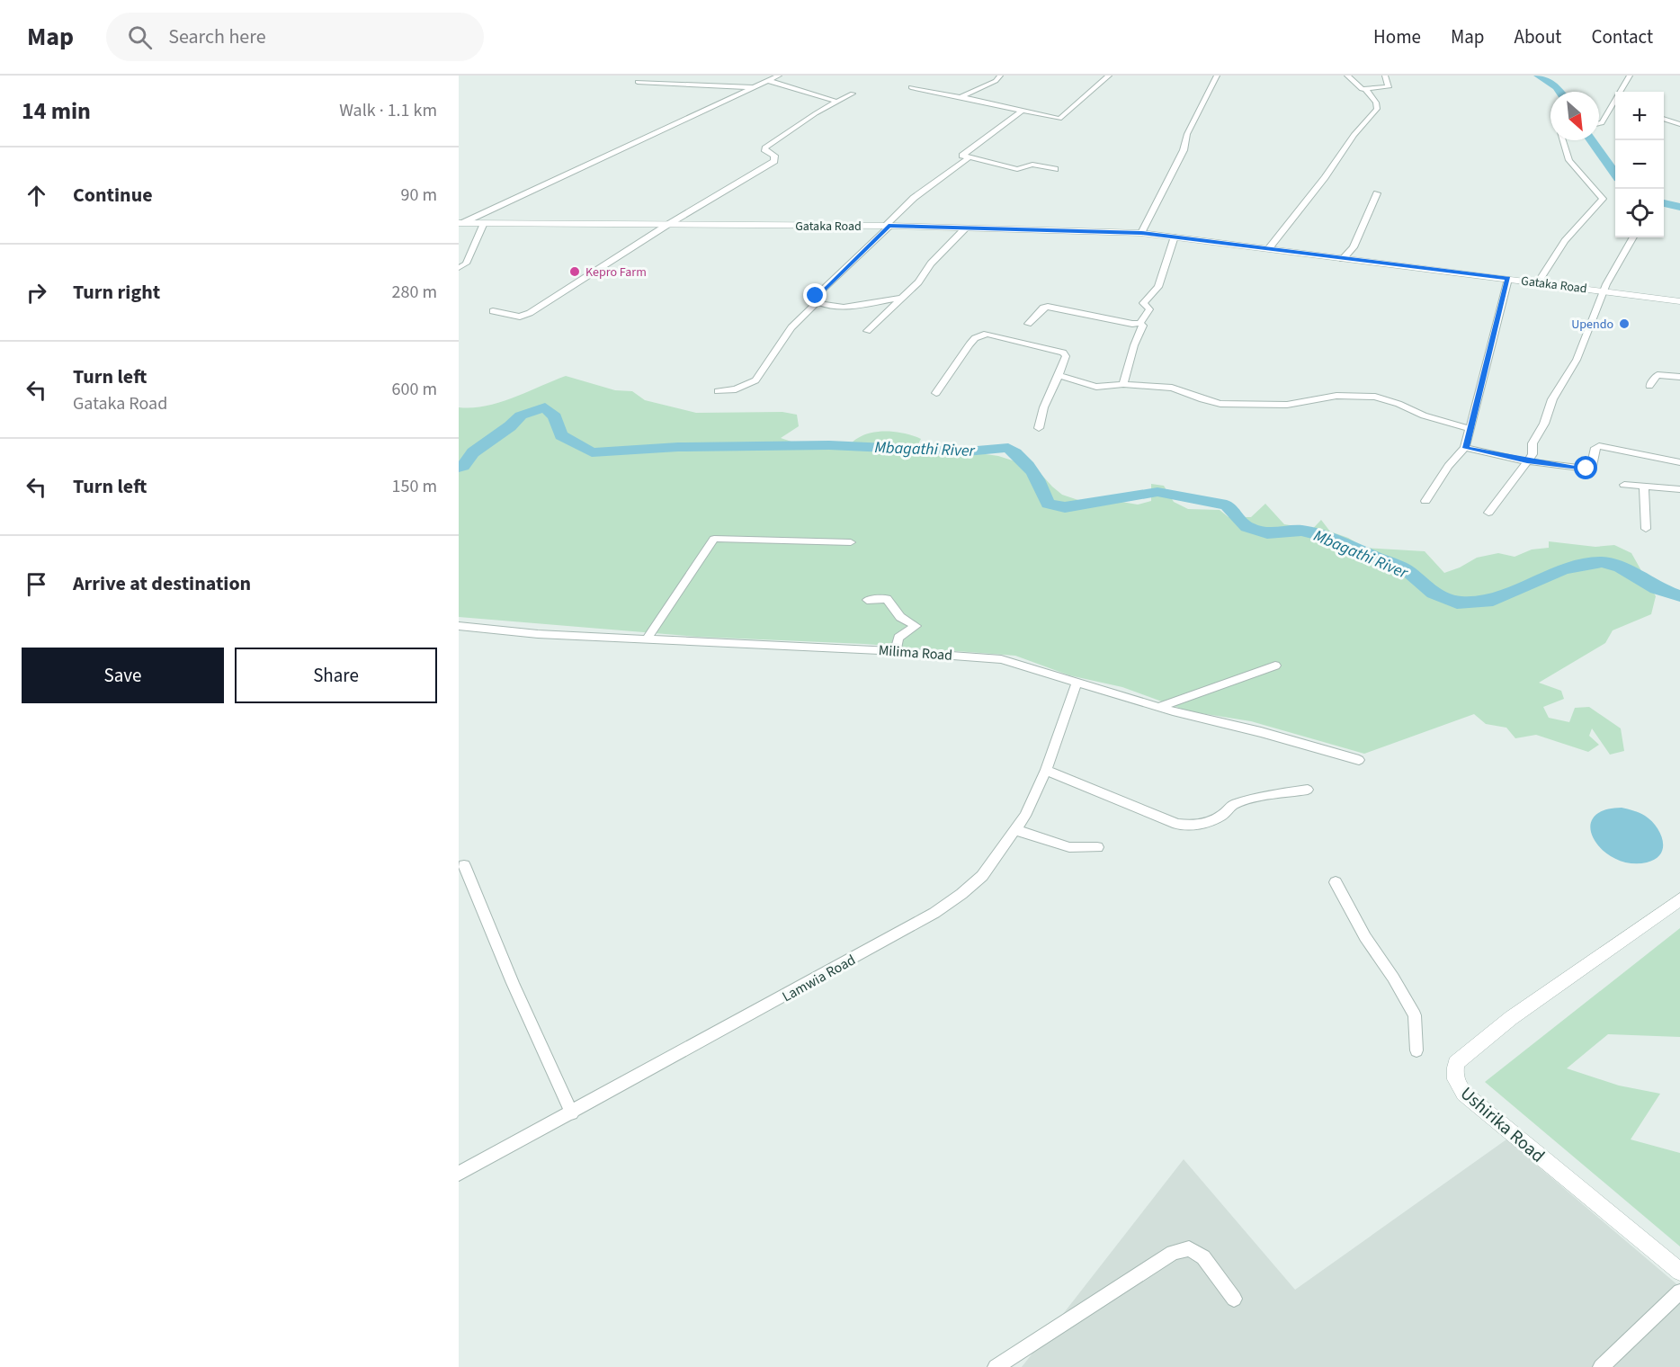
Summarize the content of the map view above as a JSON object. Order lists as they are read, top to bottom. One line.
{"streets":{"street":["Gataka Road","Milima Road","Lamwia Road","Ushirika Road"]},"crossings":[["Milima Road","Lamwia Road"]],"water":["Mbagathi River"],"places":["Kepro Farm","Upendo"],"north":"bottom right","page":{"header":"Map","search":"Search here","nav":["Home","Map","About","Contact"],"heading":["14 min","Walk · 1.1 km"],"map_buttons":["+","−"],"list":[["Continue","90 m"],["Turn right","280 m"],["Turn left","Gataka Road","600 m"],["Turn left","150 m"],"Arrive at destination"],"buttons":["Save","Share"]}}
